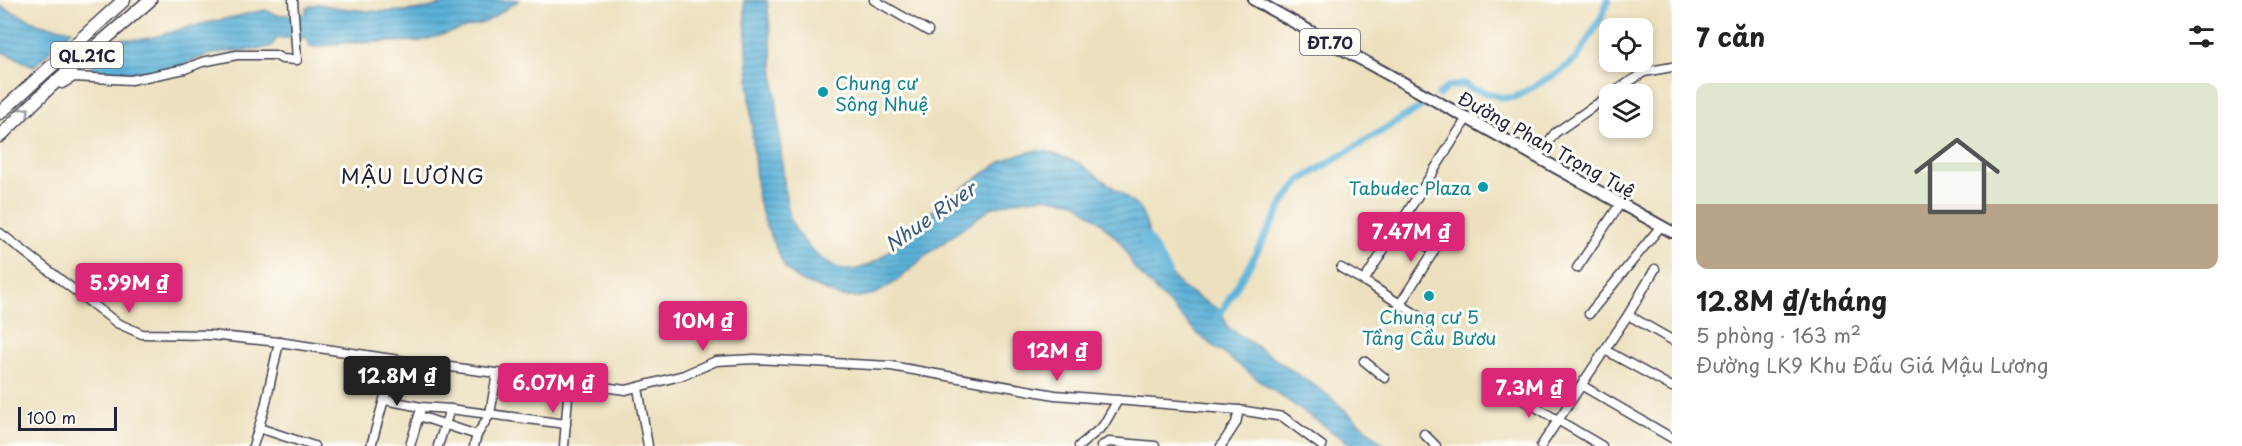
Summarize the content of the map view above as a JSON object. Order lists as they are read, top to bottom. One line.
{"streets":{"highway":["QL.21C"],"main road":["ĐT.70","Đường Phan Trọng Tuệ"]},"districts":["MẬU LƯƠNG"],"water":["Nhue River"],"places":["Chung cư Sông Nhuệ","Tabudec Plaza","Chung cư 5 Tầng Cầu Bươu"],"scale_bar":"100 m","page":{"heading":"7 căn","list":[{"name":"12.8M ₫/tháng","note":"5 phòng · 163 m² · Đường LK9 Khu Đấu Giá Mậu Lương"}],"price":["7.47M ₫","5.99M ₫","10M ₫","12M ₫","12.8M ₫","6.07M ₫","7.3M ₫"],"scale":"100 m"}}
